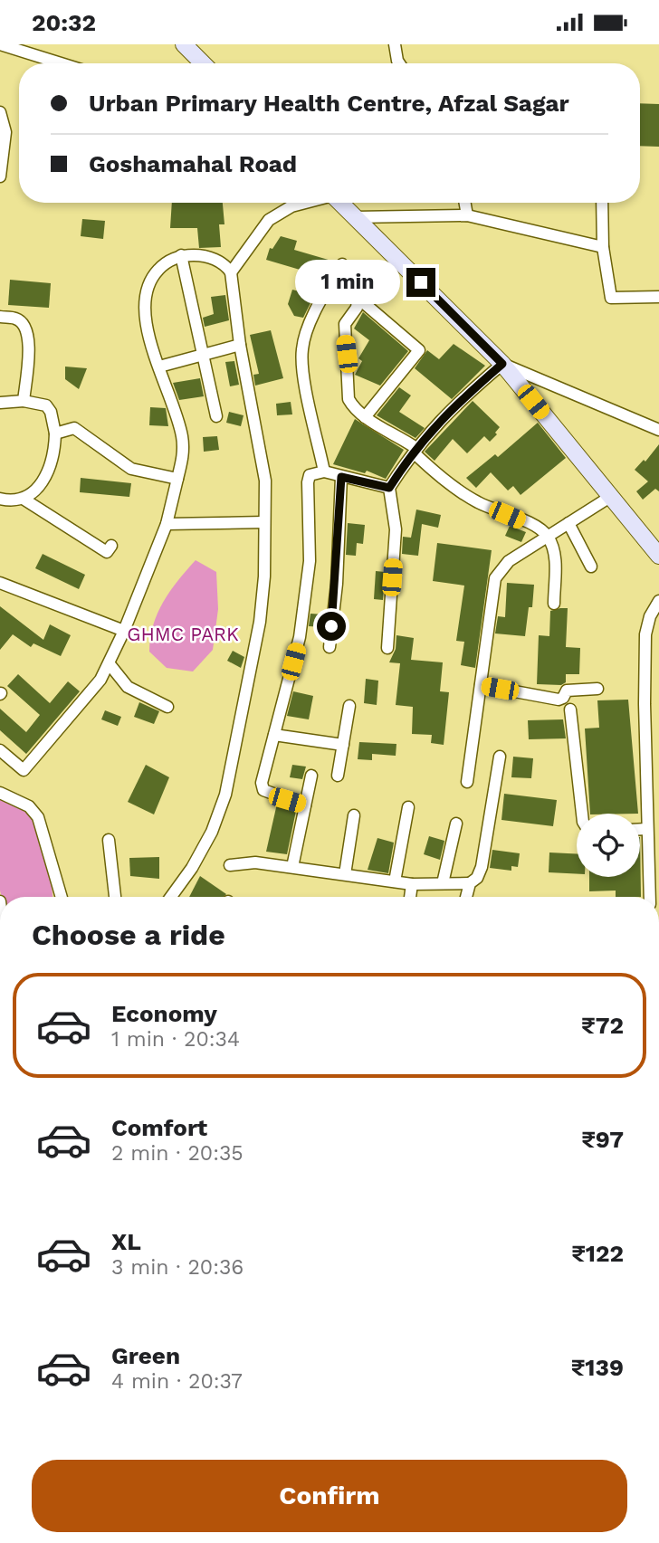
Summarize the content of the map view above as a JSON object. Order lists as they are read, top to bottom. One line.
{"parks":["GHMC PARK"],"page":{"status":"20:32","banner":["Urban Primary Health Centre, Afzal Sagar","Goshamahal Road"],"bubble":"1 min","heading":"Choose a ride","list":[{"name":"Economy","note":"1 min · 20:34","value":"₹72"},{"name":"Comfort","note":"2 min · 20:35","value":"₹97"},{"name":"XL","note":"3 min · 20:36","value":"₹122"},{"name":"Green","note":"4 min · 20:37","value":"₹139"}],"buttons":"Confirm"}}
